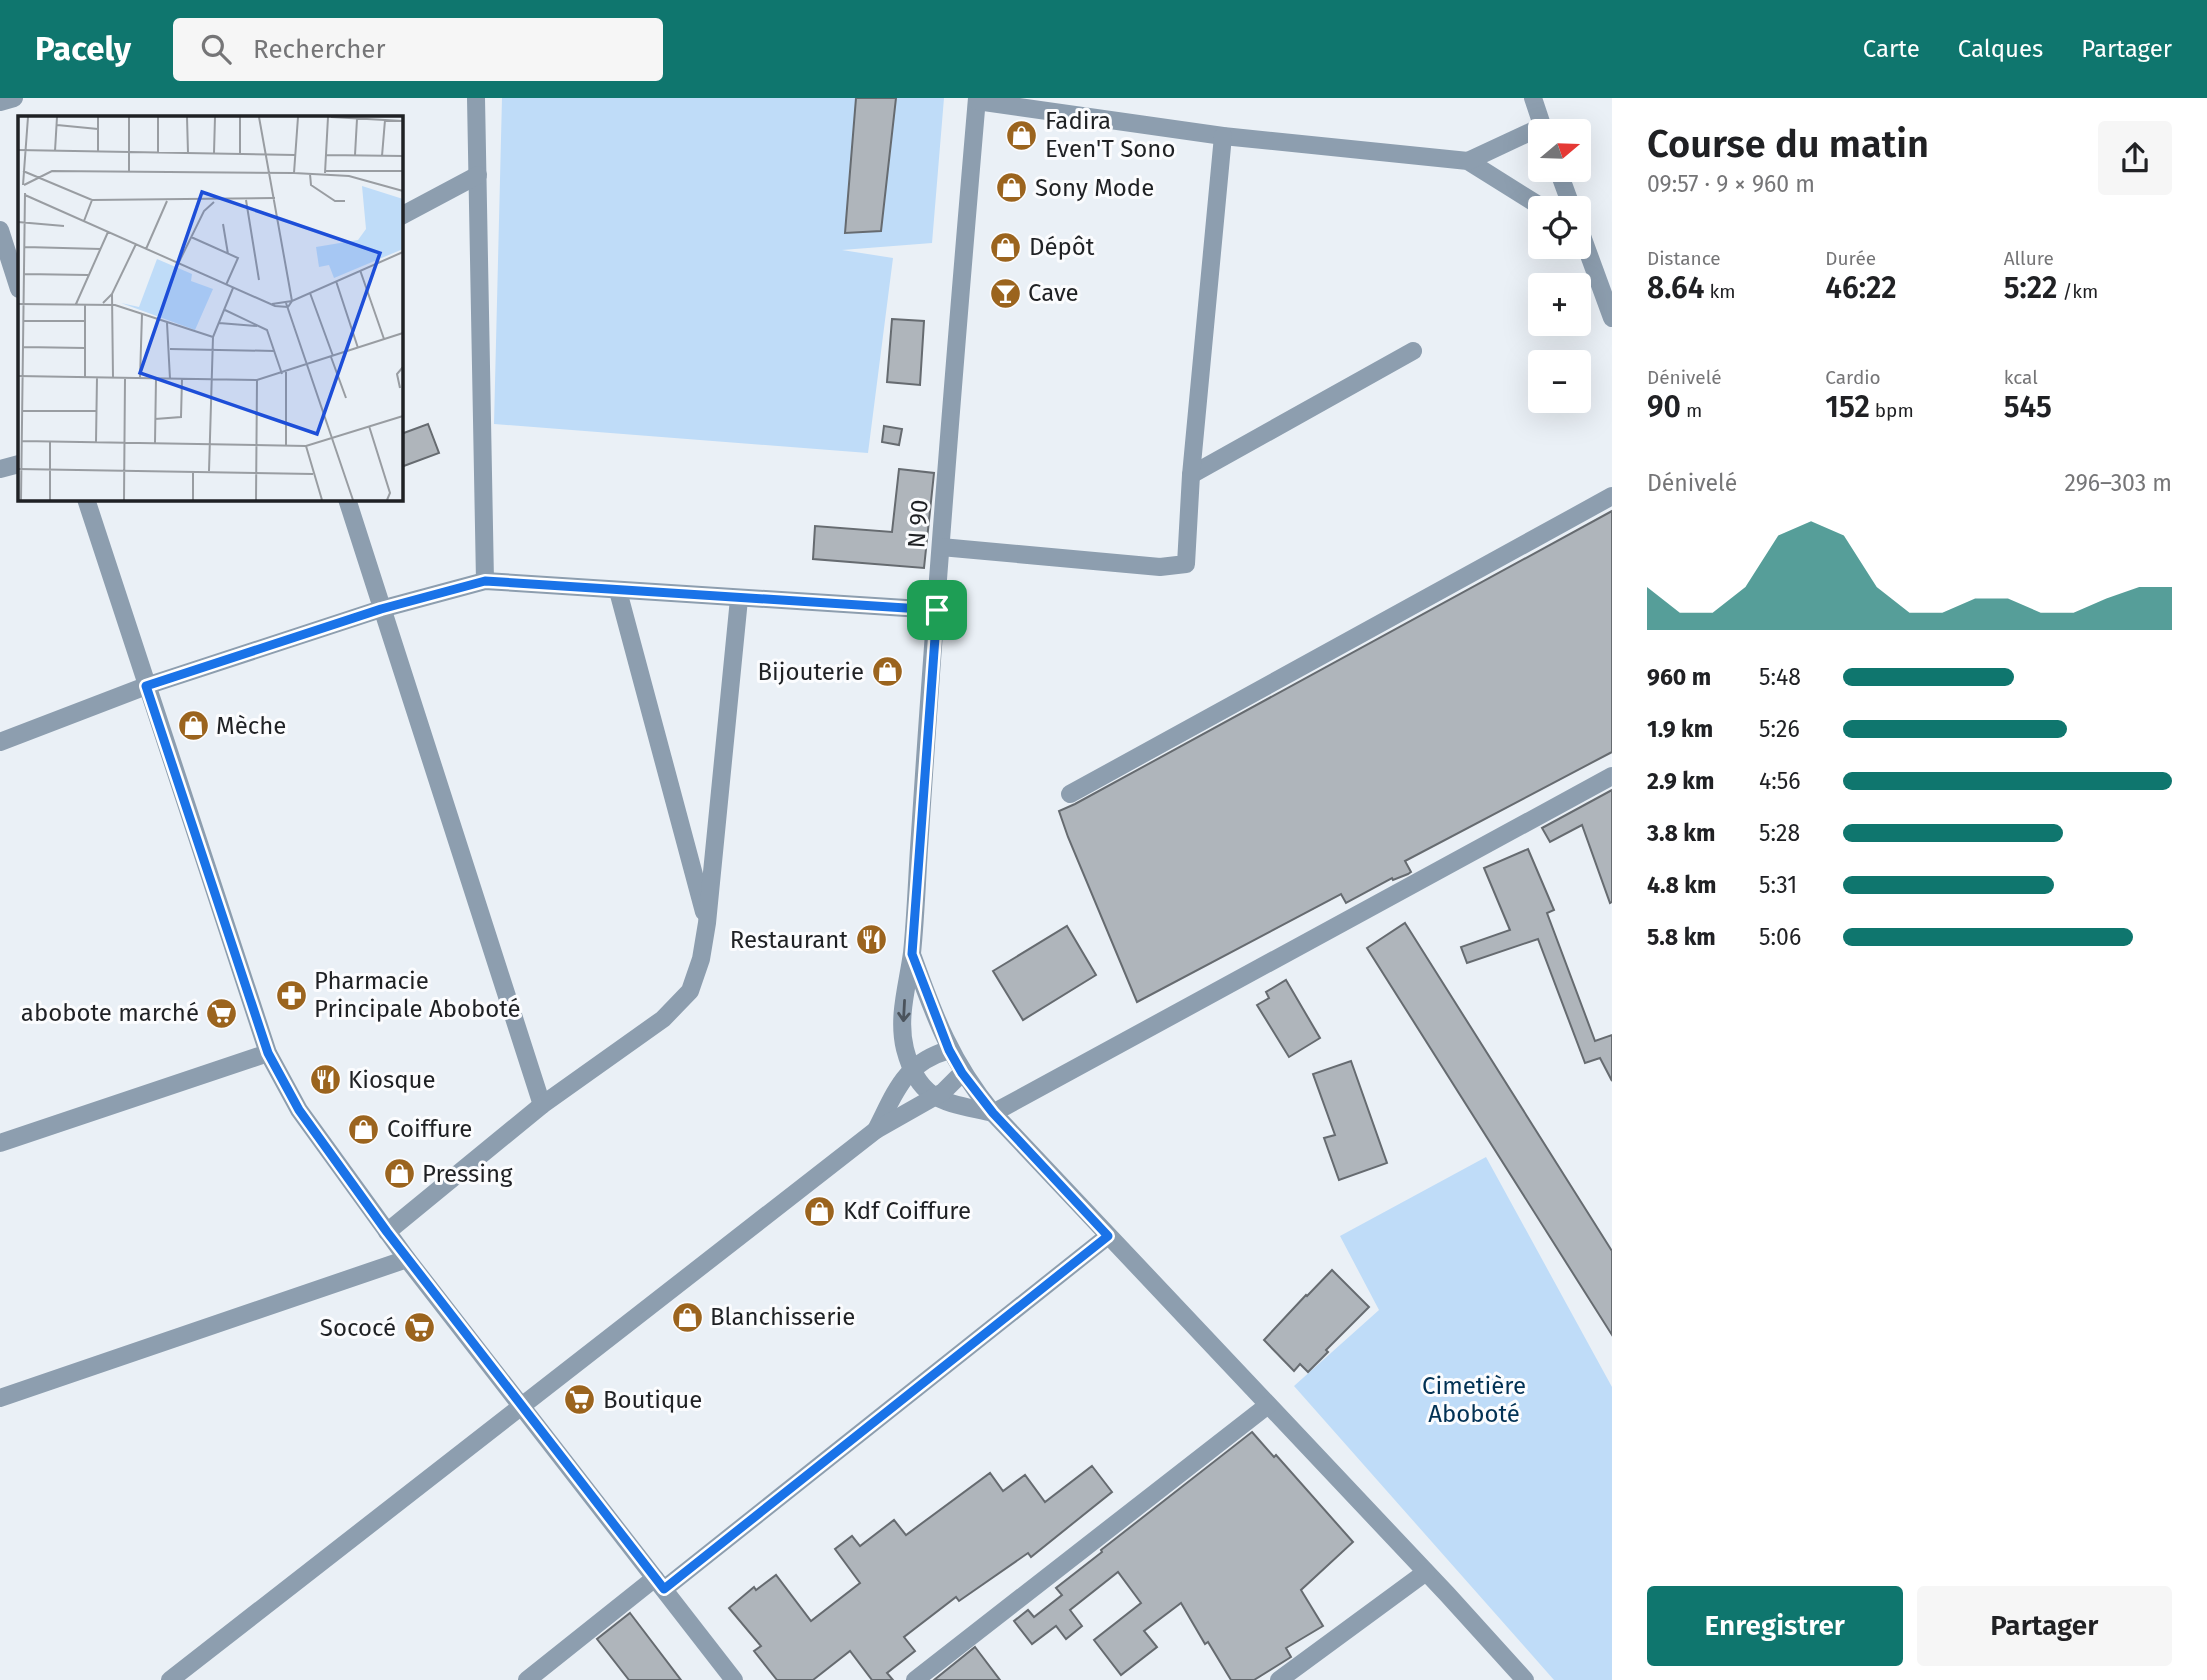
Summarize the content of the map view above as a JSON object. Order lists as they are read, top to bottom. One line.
{"streets":{"street":["N 90"]},"parks":["Cimetière Aboboté"],"places":{"shop":["Fadira Even'T Sono","Sony Mode","Dépôt","Bijouterie","Mèche","Coiffure","Pressing","Kdf Coiffure","Blanchisserie"],"bar":["Cave"],"restaurant":["Restaurant","Kiosque"],"pharmacy":["Pharmacie Principale Aboboté"],"supermarket":["abobote marché","Sococé","Boutique"]},"north":"right","page":{"header":"Pacely","search":"Rechercher","nav":["Carte","Calques","Partager"],"heading":["Course du matin","09:57 · 9 × 960 m"],"map_buttons":["+","−"],"stats":[["Distance","8.64 km"],["Durée","46:22"],["Allure","5:22 /km"],["Dénivelé","90 m"],["Cardio","152 bpm"],["kcal","545"]],"chart":["Dénivelé","296–303 m"],"list":[{"name":"960 m","note":"5:48"},{"name":"1.9 km","note":"5:26"},{"name":"2.9 km","note":"4:56"},{"name":"3.8 km","note":"5:28"},{"name":"4.8 km","note":"5:31"},{"name":"5.8 km","note":"5:06"}],"buttons":["Enregistrer","Partager"]}}
